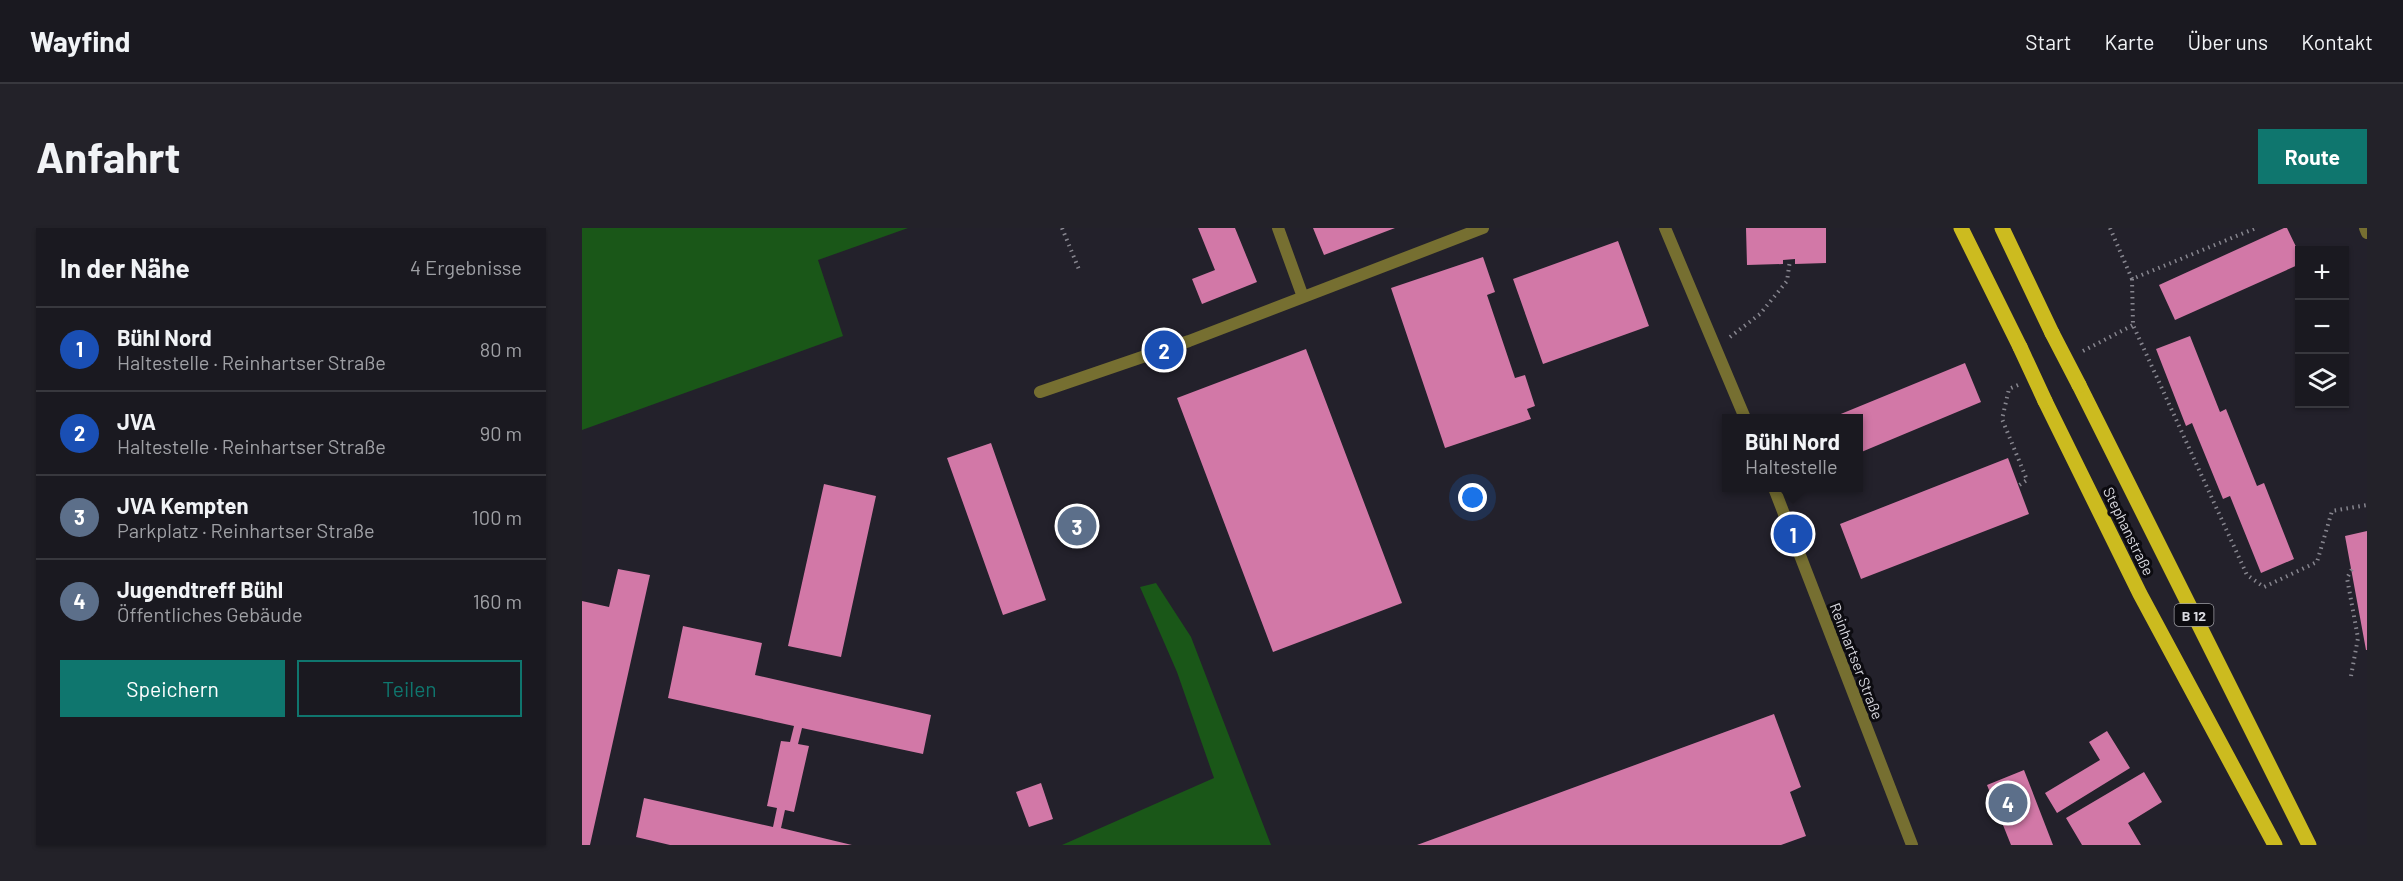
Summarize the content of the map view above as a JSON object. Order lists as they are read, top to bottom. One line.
{"streets":{"main road":["Stephanstraße","B 12"],"street":["Reinhartser Straße"]},"page":{"header":"Wayfind","nav":["Start","Karte","Über uns","Kontakt"],"buttons":["Route",["Speichern","Teilen"]],"title":"Anfahrt","heading":["In der Nähe","4 Ergebnisse"],"map_buttons":["+","−"],"list":[{"mark":"1","name":"Bühl Nord","note":"Haltestelle · Reinhartser Straße","value":"80 m"},{"mark":"2","name":"JVA","note":"Haltestelle · Reinhartser Straße","value":"90 m"},{"mark":"3","name":"JVA Kempten","note":"Parkplatz · Reinhartser Straße","value":"100 m"},{"mark":"4","name":"Jugendtreff Bühl","note":"Öffentliches Gebäude","value":"160 m"}],"pins":["2","3","1","4"],"popup":["Bühl Nord","Haltestelle"]}}
